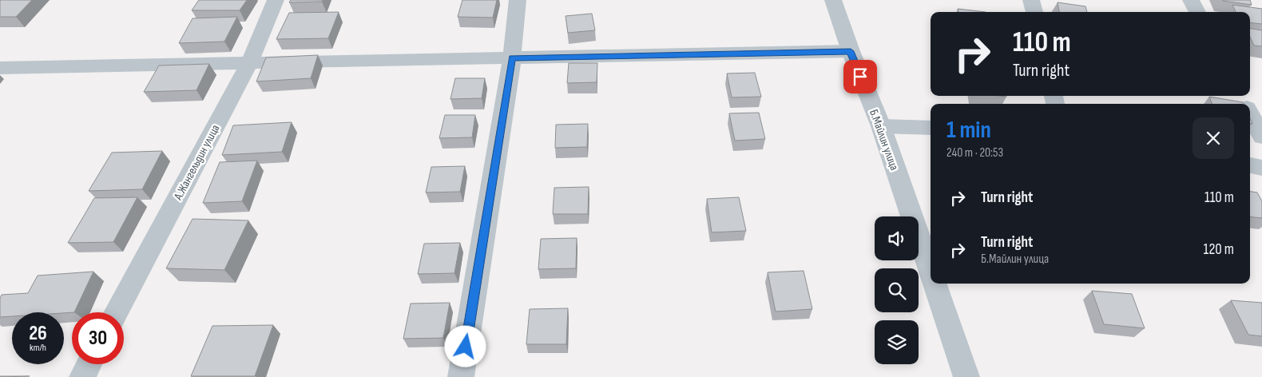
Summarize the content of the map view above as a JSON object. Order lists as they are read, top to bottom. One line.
{"streets":{"street":["Б.Майлин улица","А.Жангельдин улица"]},"page":{"turn":["110 m","Turn right"],"heading":["1 min","240 m · 20:53"],"list":[{"name":"Turn right","value":"110 m"},{"name":"Turn right","note":"Б.Майлин улица","value":"120 m"}],"speed":"26 km/h","limit":"30"}}
